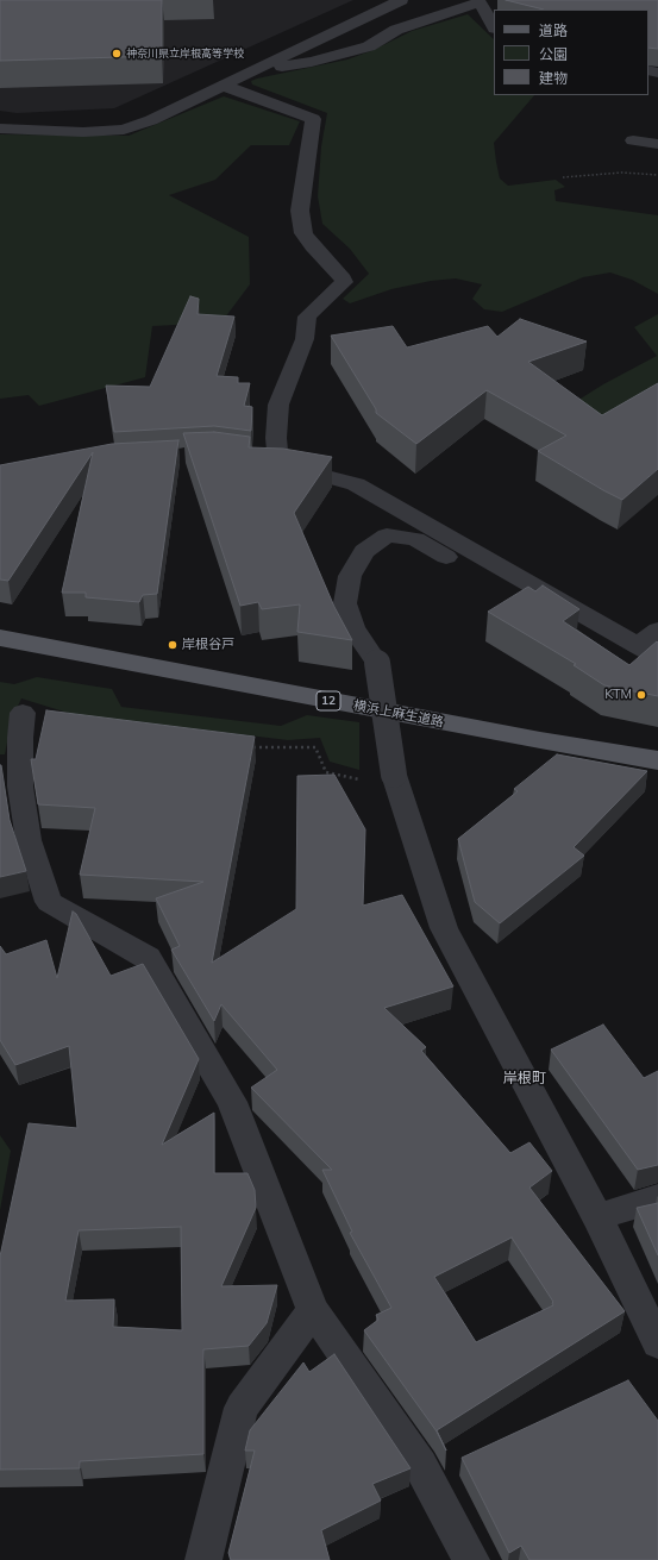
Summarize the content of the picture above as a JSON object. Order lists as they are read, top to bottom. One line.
{"streets":{"main road":["12","横浜上麻生道路"]},"districts":["岸根町"],"places":["神奈川県立岸根高等学校","岸根谷戸","KTM"],"legend":["道路","公園","建物"]}
